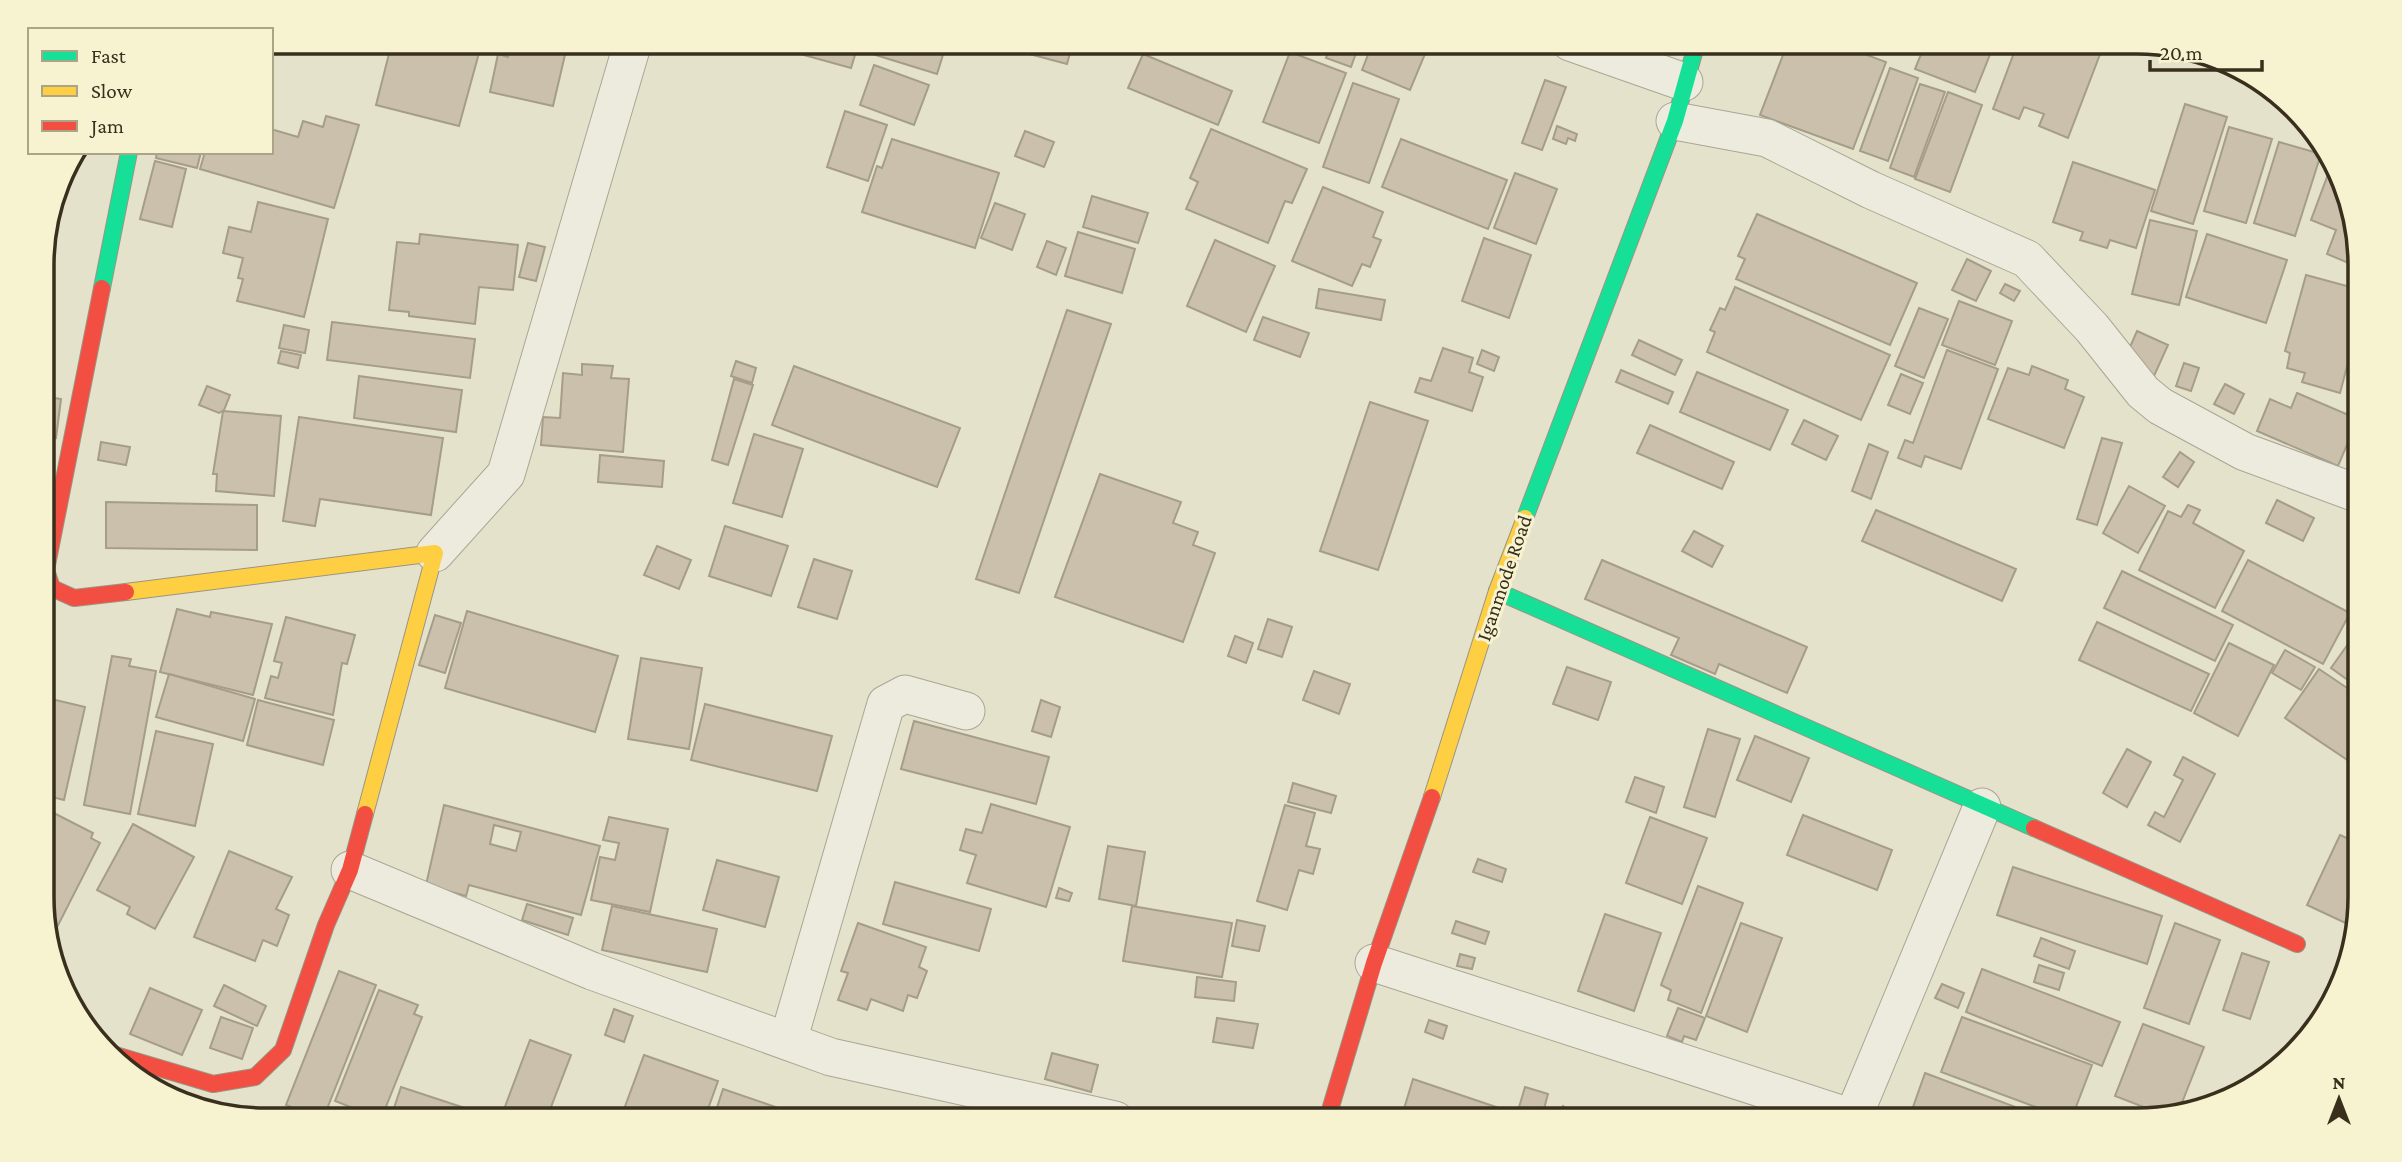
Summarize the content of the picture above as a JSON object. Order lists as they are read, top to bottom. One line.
{"streets":{"street":["Iganmode Road"]},"legend":["Fast","Slow","Jam"],"scale_bar":"20 m","north":"top"}
